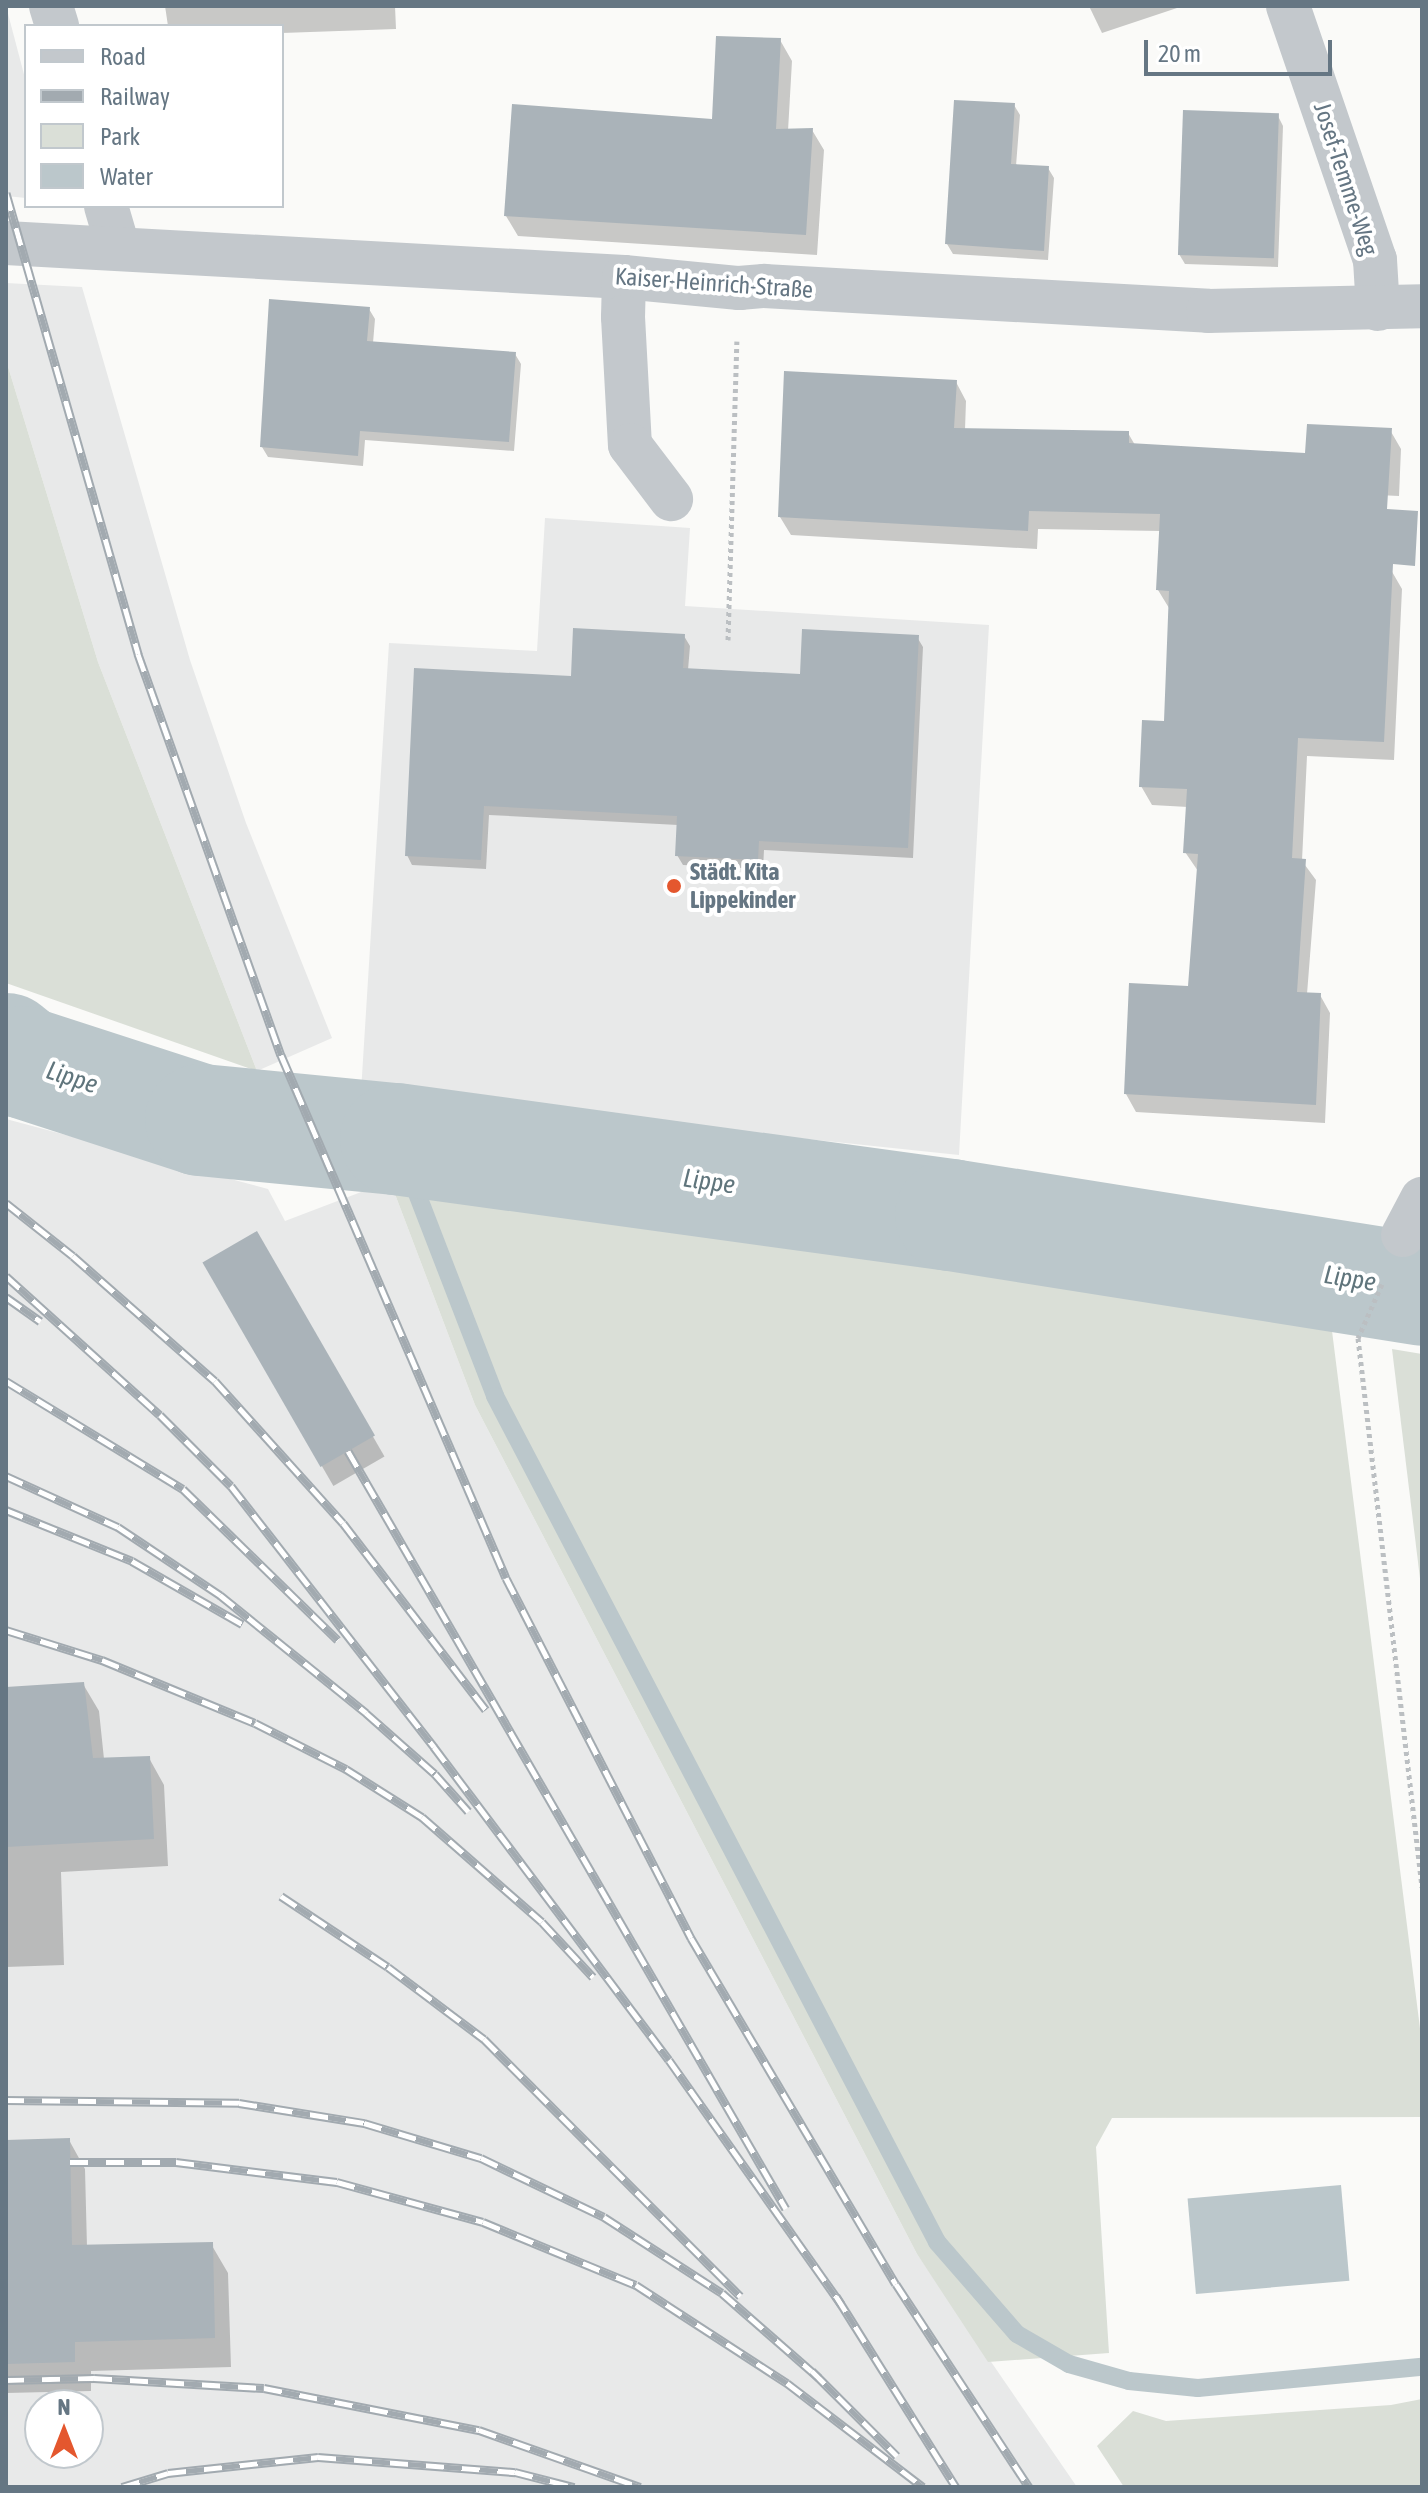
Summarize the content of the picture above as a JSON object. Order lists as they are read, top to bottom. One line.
{"streets":{"street":["Josef-Temme-Weg","Kaiser-Heinrich-Straße"]},"crossings":[["Josef-Temme-Weg","Kaiser-Heinrich-Straße"]],"water":["Lippe"],"places":["Städt. Kita Lippekinder"],"legend":["Road","Railway","Park","Water"],"scale_bar":"20 m","north":"top"}
